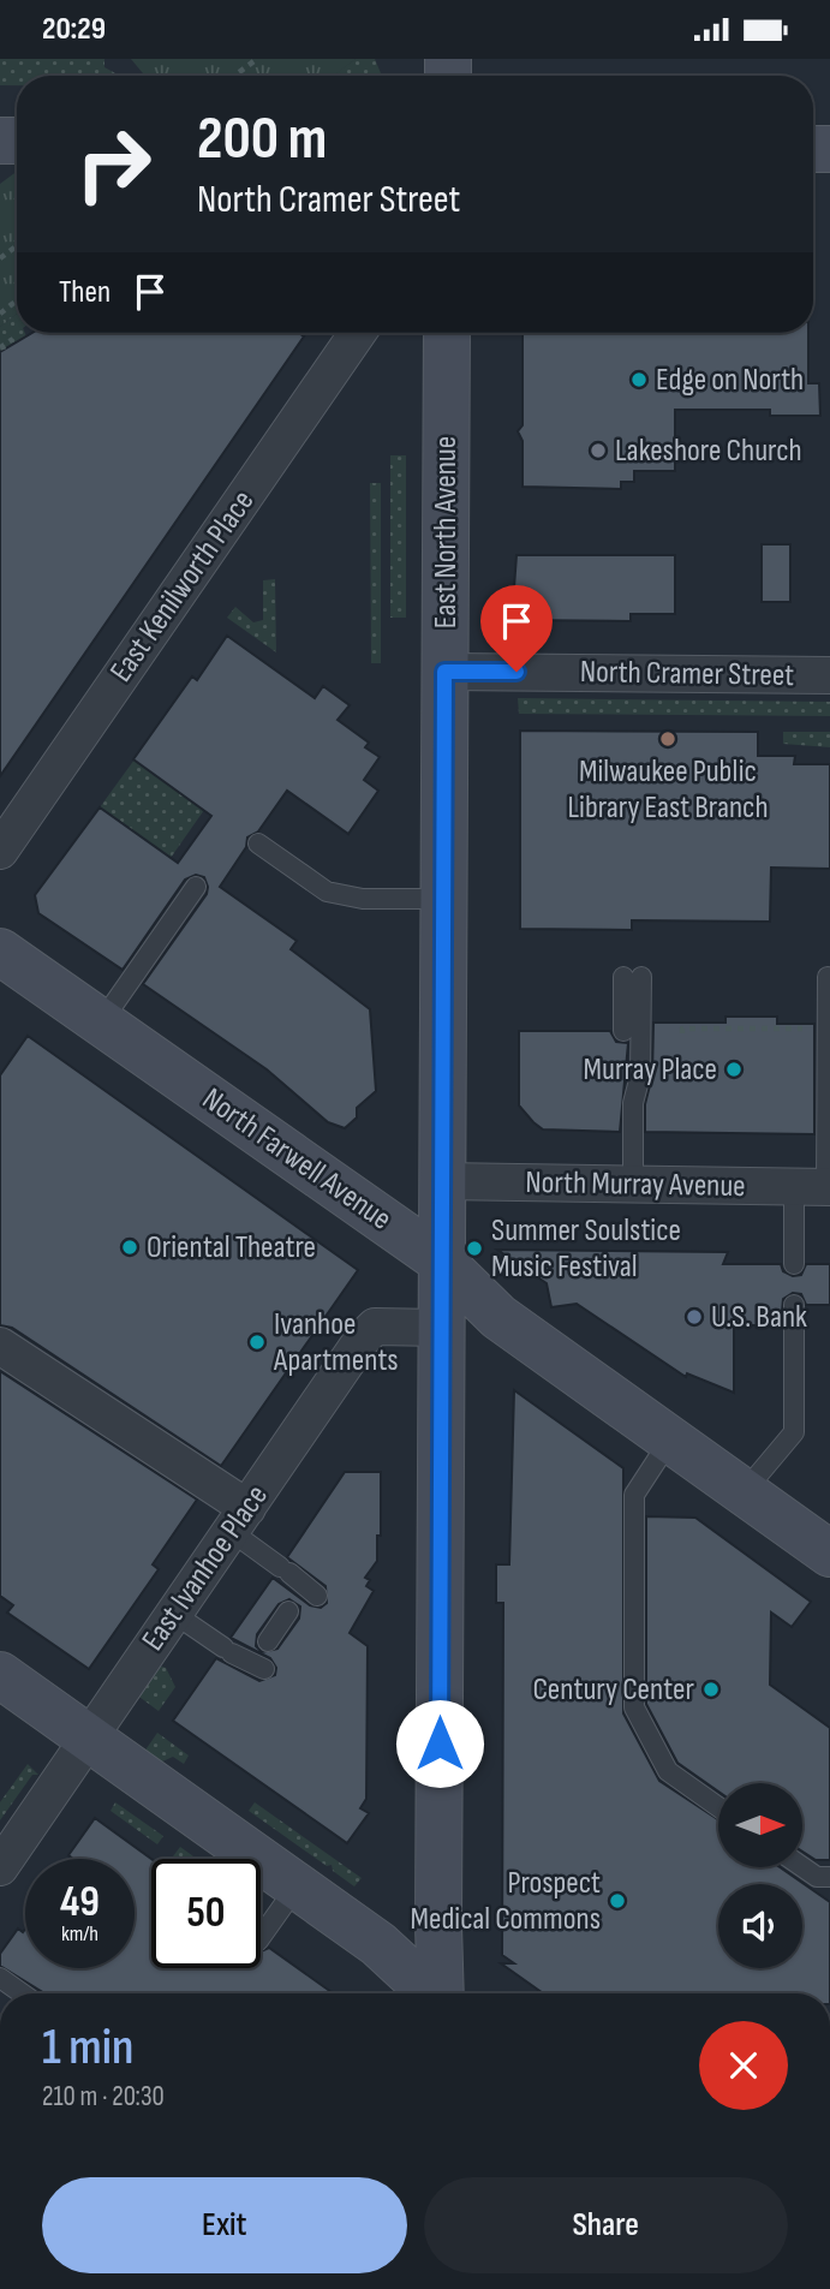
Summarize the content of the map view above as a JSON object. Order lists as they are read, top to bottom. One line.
{"streets":{"main road":["East North Avenue","North Farwell Avenue"],"street":["East Kenilworth Place","North Cramer Street","North Murray Avenue","East Ivanhoe Place"]},"crossings":[["East North Avenue","North Cramer Street"],["East North Avenue","North Farwell Avenue"],["East North Avenue","North Murray Avenue"],["East North Avenue","East Ivanhoe Place"]],"places":["Edge on North","Lakeshore Church","Milwaukee Public Library East Branch","Murray Place","Oriental Theatre","Summer Soulstice Music Festival","U.S. Bank","Ivanhoe Apartments","Century Center","Prospect Medical Commons"],"north":"right","page":{"status":"20:29","turn":["200 m","North Cramer Street"],"then":"Then","speed":"49 km/h","limit":"50","heading":["1 min","210 m · 20:30"],"buttons":["Exit","Share"]}}
